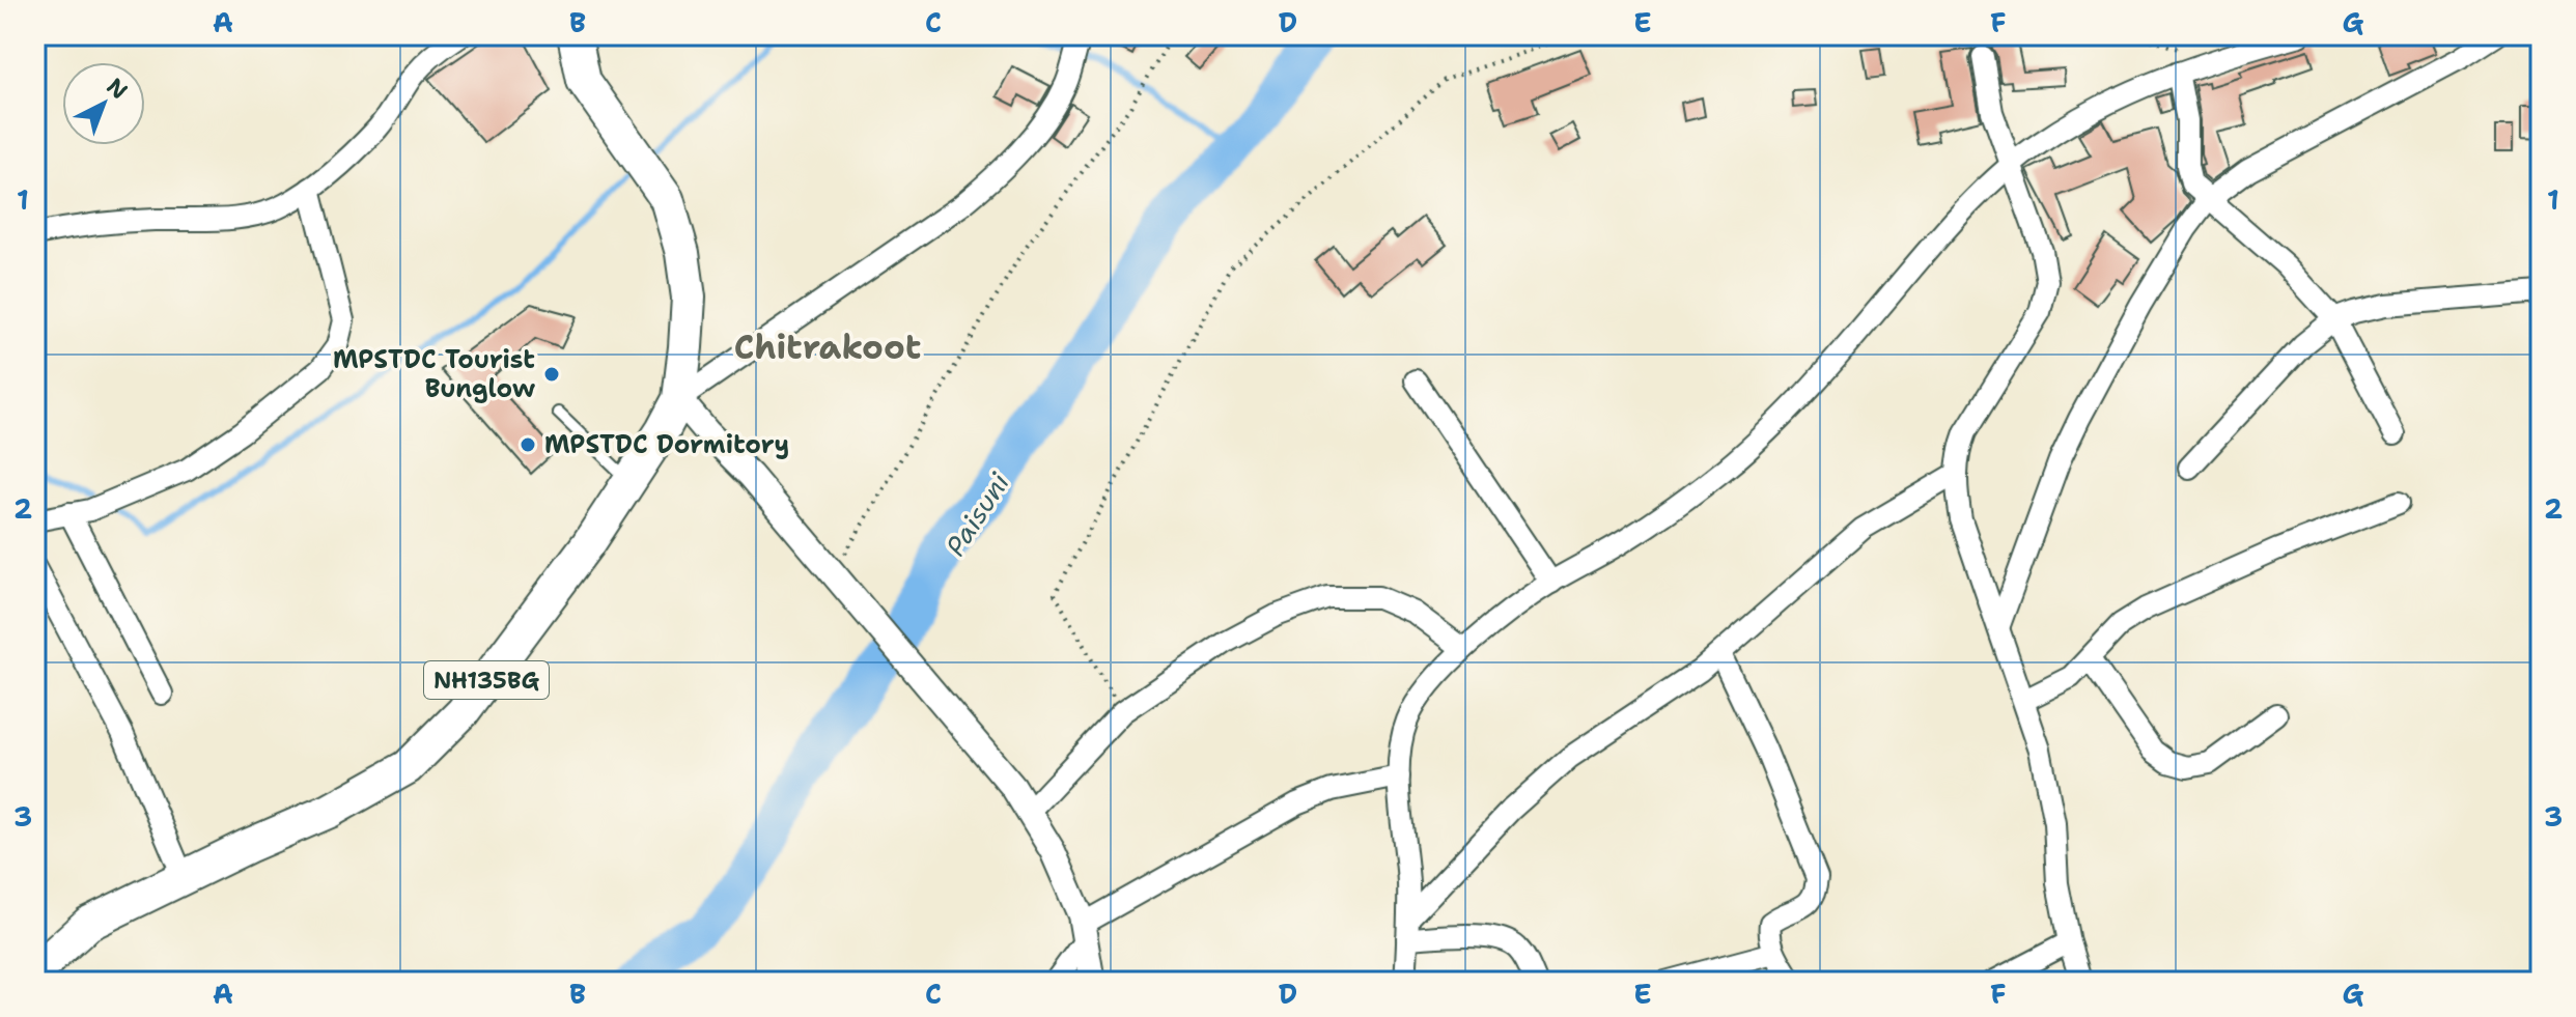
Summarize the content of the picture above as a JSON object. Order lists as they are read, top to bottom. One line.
{"streets":{"highway":["NH135BG"]},"districts":["Chitrakoot"],"water":["Paisuni"],"places":["MPSTDC Tourist Bunglow","MPSTDC Dormitory"],"north":"top right","grid":{"columns":["A","B","C","D","E","F","G"],"rows":["1","2","3"]}}
